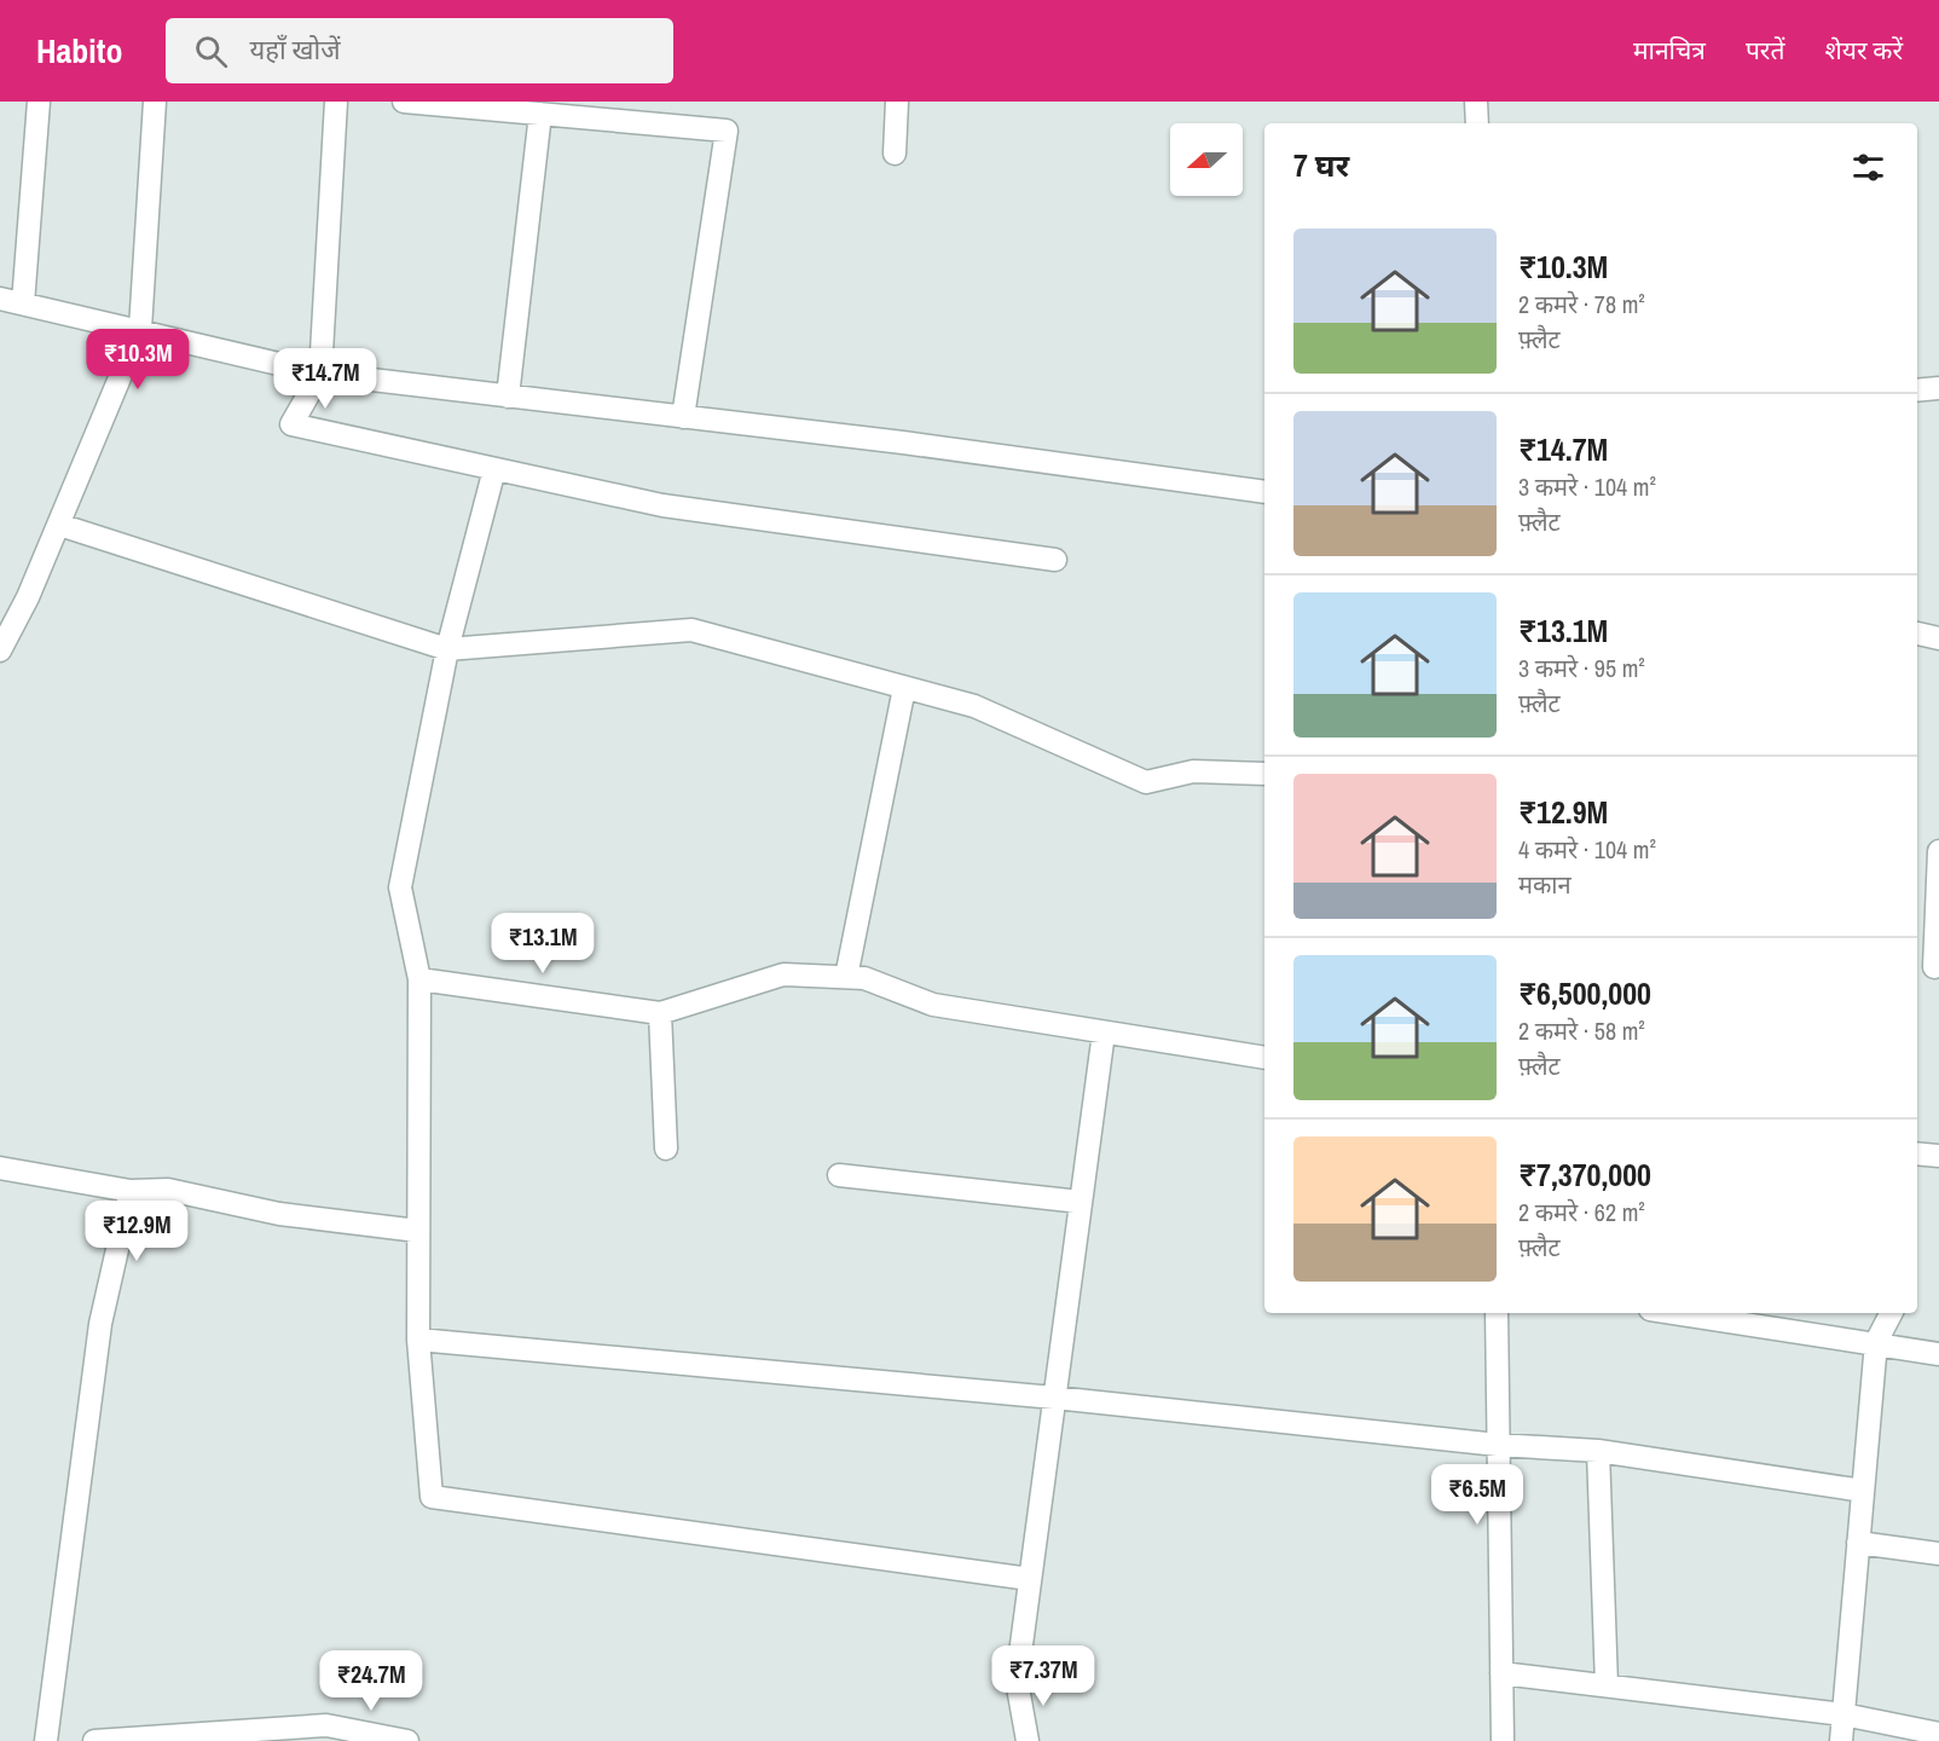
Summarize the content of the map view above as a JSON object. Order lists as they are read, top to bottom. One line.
{"north":"left","page":{"header":"Habito","search":"यहाँ खोजें","nav":["मानचित्र","परतें","शेयर करें"],"heading":"7 घर","list":[{"name":"₹10.3M","note":"2 कमरे · 78 m² · फ़्लैट"},{"name":"₹14.7M","note":"3 कमरे · 104 m² · फ़्लैट"},{"name":"₹13.1M","note":"3 कमरे · 95 m² · फ़्लैट"},{"name":"₹12.9M","note":"4 कमरे · 104 m² · मकान"},{"name":"₹6,500,000","note":"2 कमरे · 58 m² · फ़्लैट"},{"name":"₹7,370,000","note":"2 कमरे · 62 m² · फ़्लैट"}],"price":["₹10.3M","₹14.7M","₹13.1M","₹12.9M","₹6.5M","₹7.37M","₹24.7M"]}}
